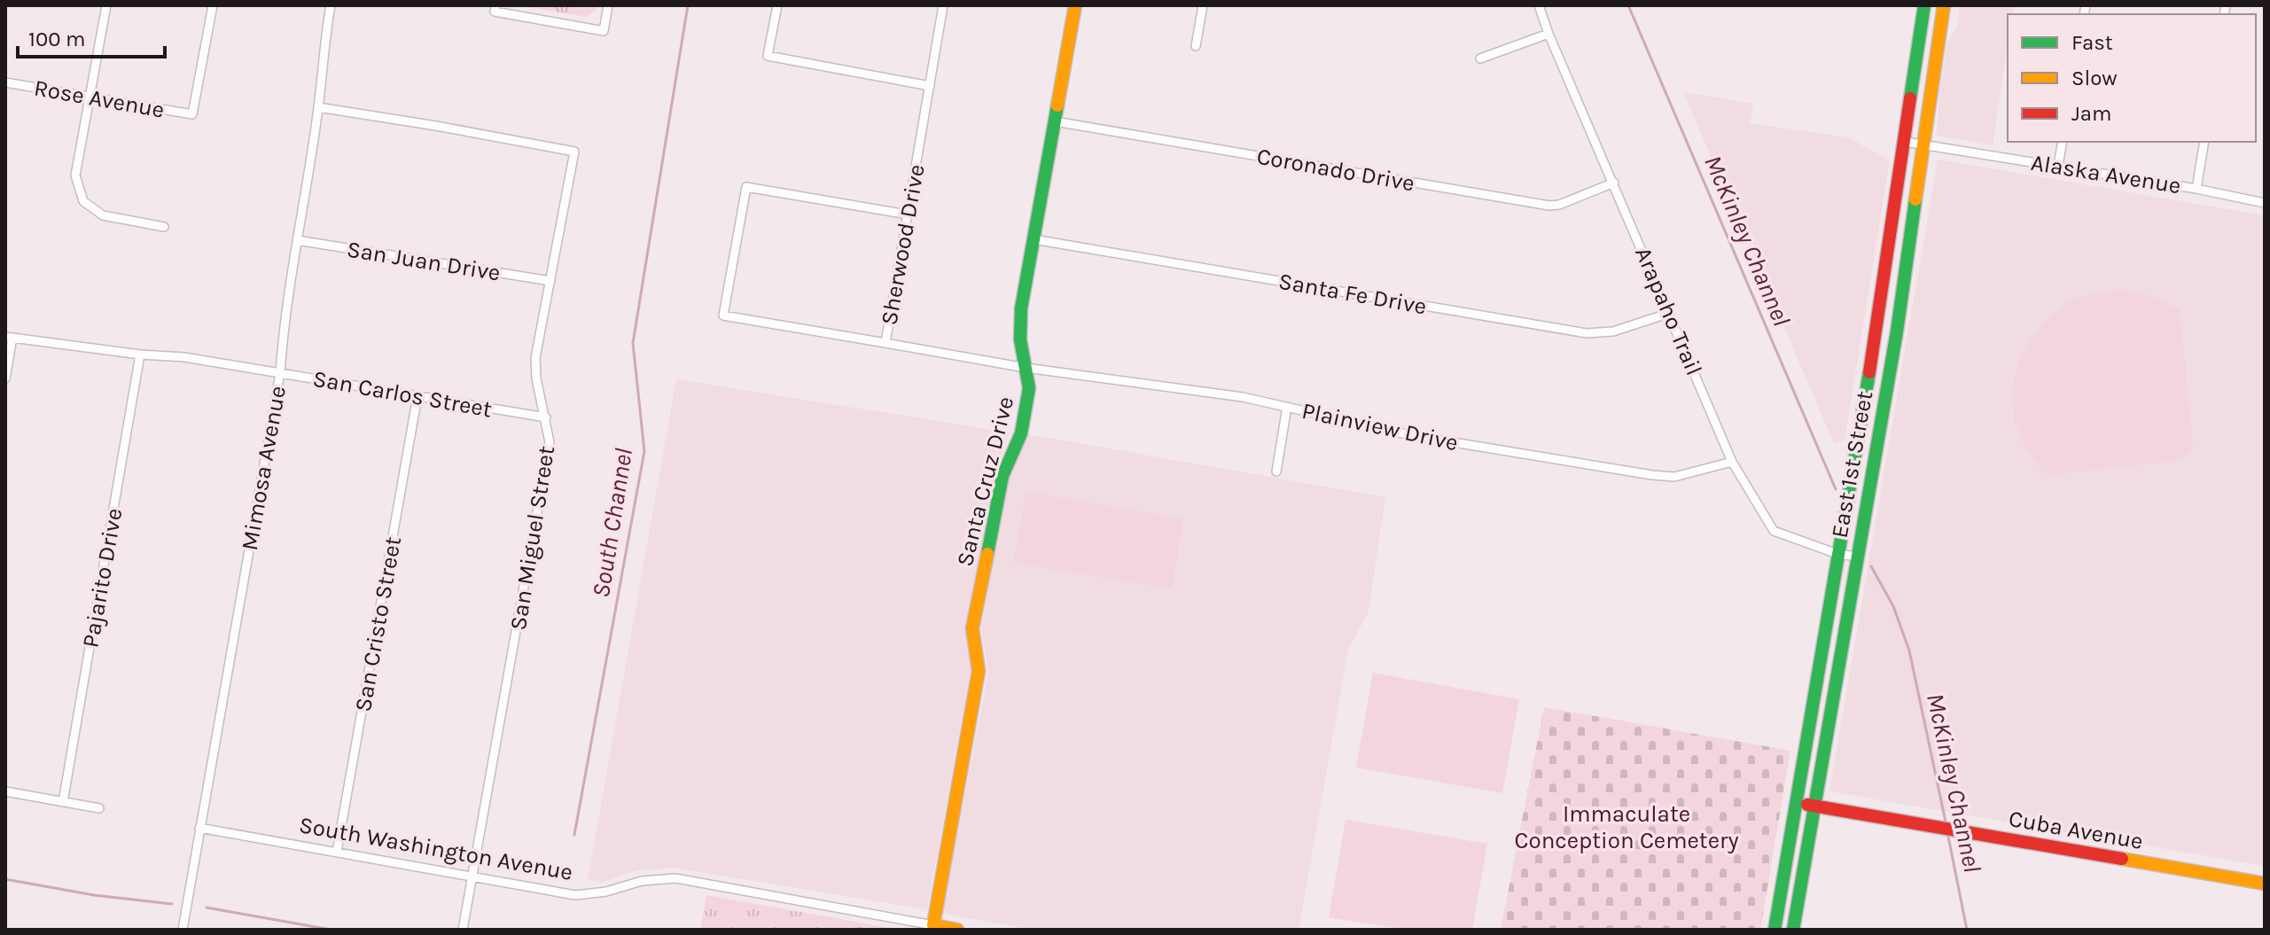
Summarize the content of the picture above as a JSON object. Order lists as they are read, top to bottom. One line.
{"streets":{"main road":["East 1st Street","Santa Cruz Drive","Cuba Avenue","South Washington Avenue"],"street":["Rose Avenue","Coronado Drive","Alaska Avenue","Sherwood Drive","San Juan Drive","Santa Fe Drive","Arapaho Trail","San Carlos Street","Plainview Drive","Mimosa Avenue","San Miguel Street","Pajarito Drive","San Cristo Street"]},"crossings":[["Coronado Drive","Arapaho Trail"],["Coronado Drive","Santa Cruz Drive"],["Alaska Avenue","East 1st Street"],["Sherwood Drive","Plainview Drive"],["Sherwood Drive","Santa Cruz Drive"],["San Juan Drive","Mimosa Avenue"],["San Juan Drive","San Miguel Street"],["Santa Fe Drive","Arapaho Trail"],["Santa Fe Drive","Santa Cruz Drive"],["Arapaho Trail","Plainview Drive"],["Arapaho Trail","East 1st Street"],["San Carlos Street","Mimosa Avenue"],["San Carlos Street","San Miguel Street"],["San Carlos Street","Pajarito Drive"],["San Carlos Street","San Cristo Street"],["Plainview Drive","Santa Cruz Drive"],["East 1st Street","Cuba Avenue"],["Mimosa Avenue","San Miguel Street"],["Mimosa Avenue","South Washington Avenue"],["Santa Cruz Drive","South Washington Avenue"],["San Miguel Street","South Washington Avenue"],["San Cristo Street","South Washington Avenue"]],"water":["McKinley Channel","South Channel"],"parks":["Immaculate Conception Cemetery"],"legend":["Fast","Slow","Jam"],"scale_bar":"100 m"}
